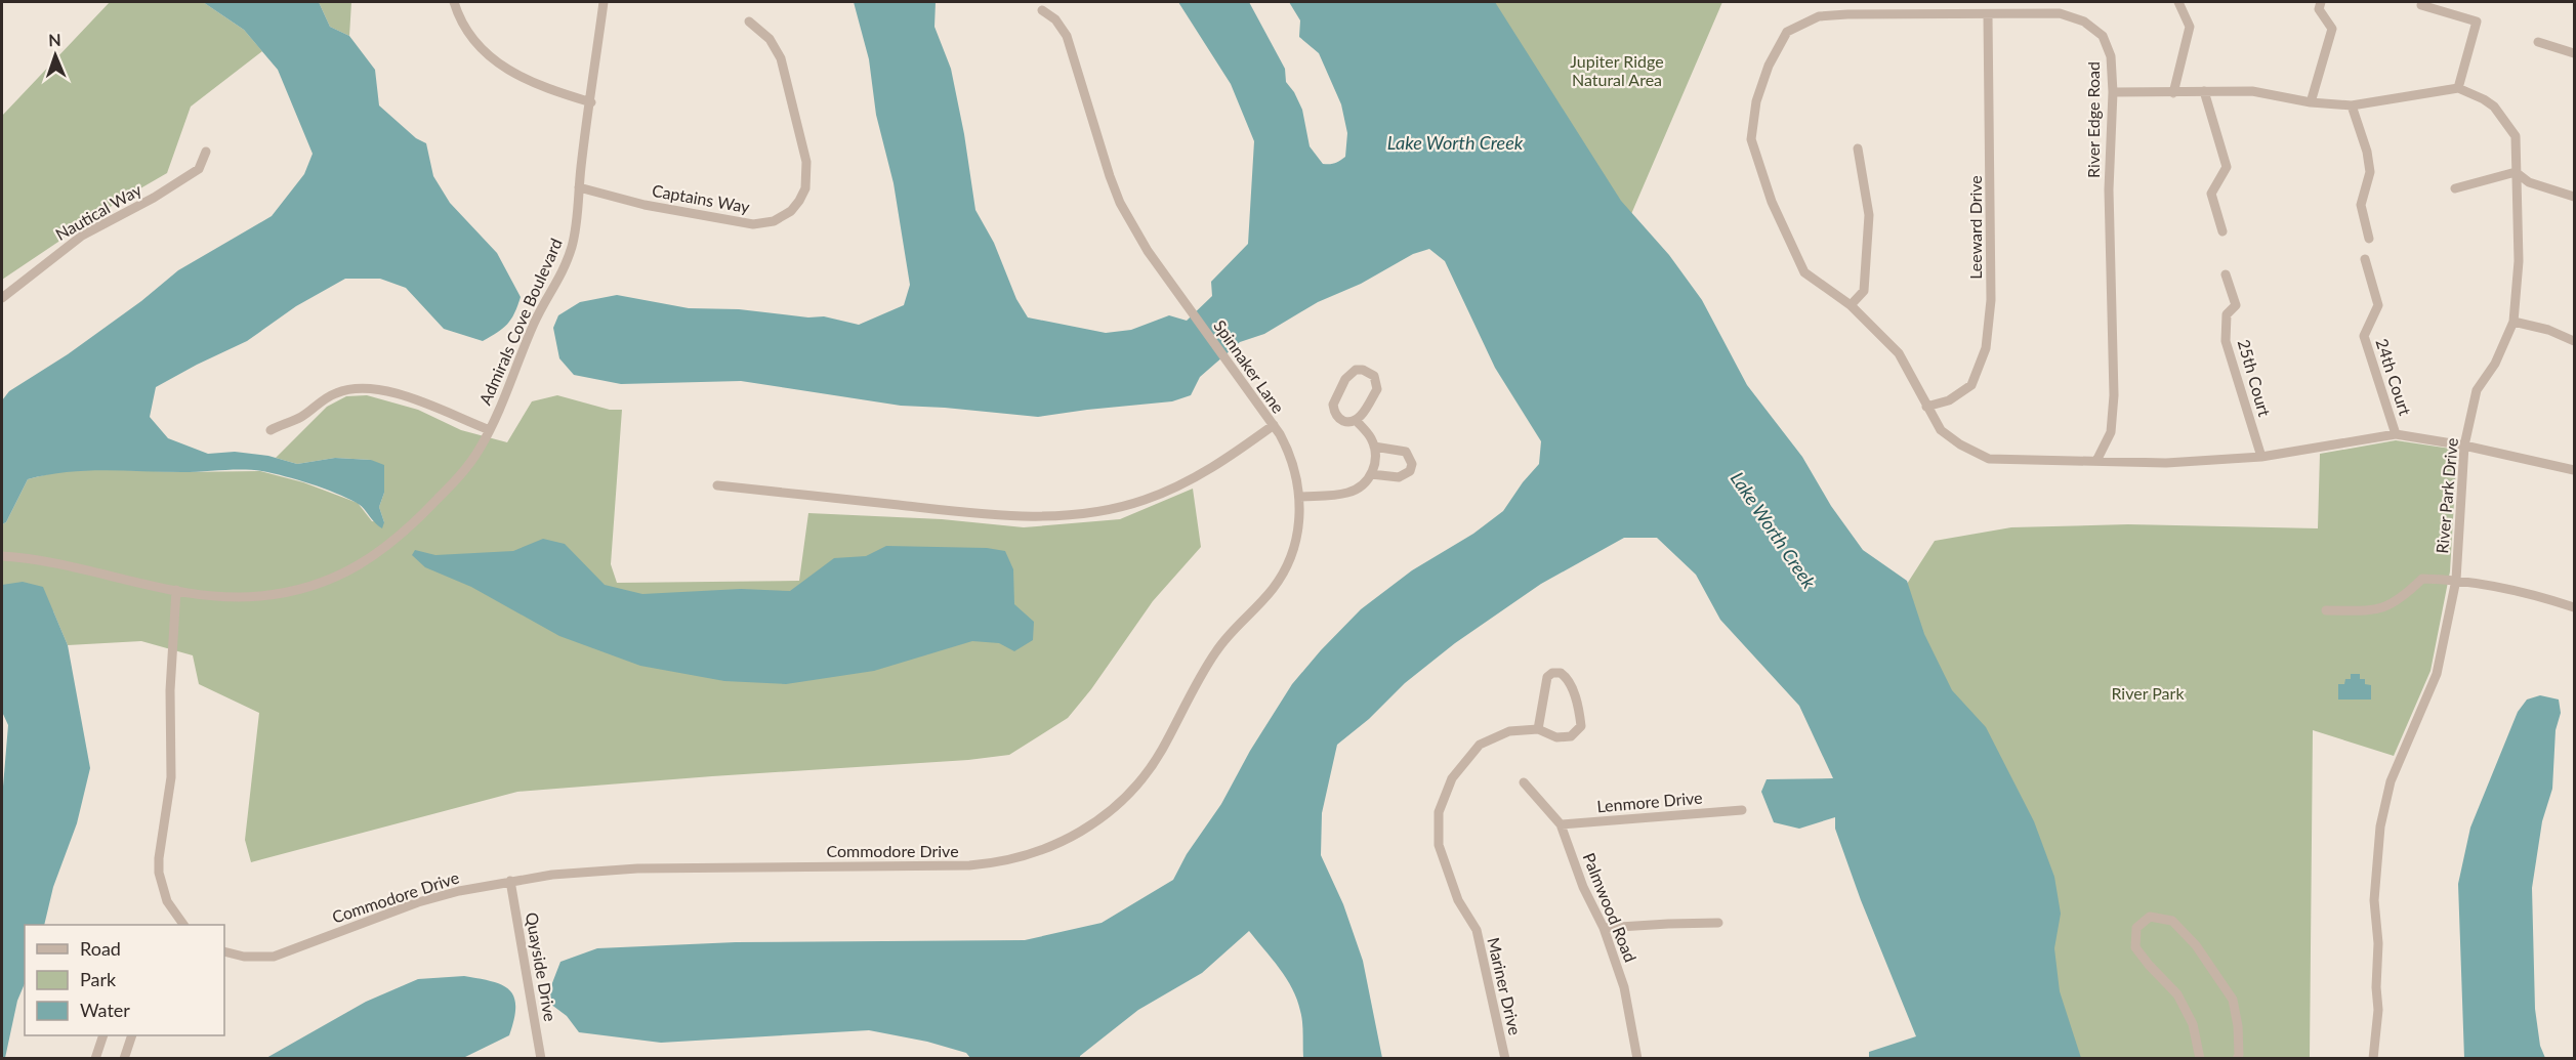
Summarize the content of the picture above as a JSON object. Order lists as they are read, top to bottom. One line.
{"streets":{"street":["River Edge Road","Captains Way","Nautical Way","Leeward Drive","Admirals Cove Boulevard","Spinnaker Lane","24th Court","25th Court","River Park Drive","Lenmore Drive","Commodore Drive","Palmwood Road","Quayside Drive","Mariner Drive"]},"crossings":[["River Edge Road","Leeward Drive"],["River Edge Road","24th Court"],["River Edge Road","25th Court"],["River Edge Road","River Park Drive"],["Captains Way","Admirals Cove Boulevard"],["Spinnaker Lane","Commodore Drive"],["Lenmore Drive","Palmwood Road"],["Commodore Drive","Quayside Drive"]],"water":["Lake Worth Creek"],"parks":["Jupiter Ridge Natural Area","River Park"],"legend":["Road","Park","Water"],"north":"top"}
